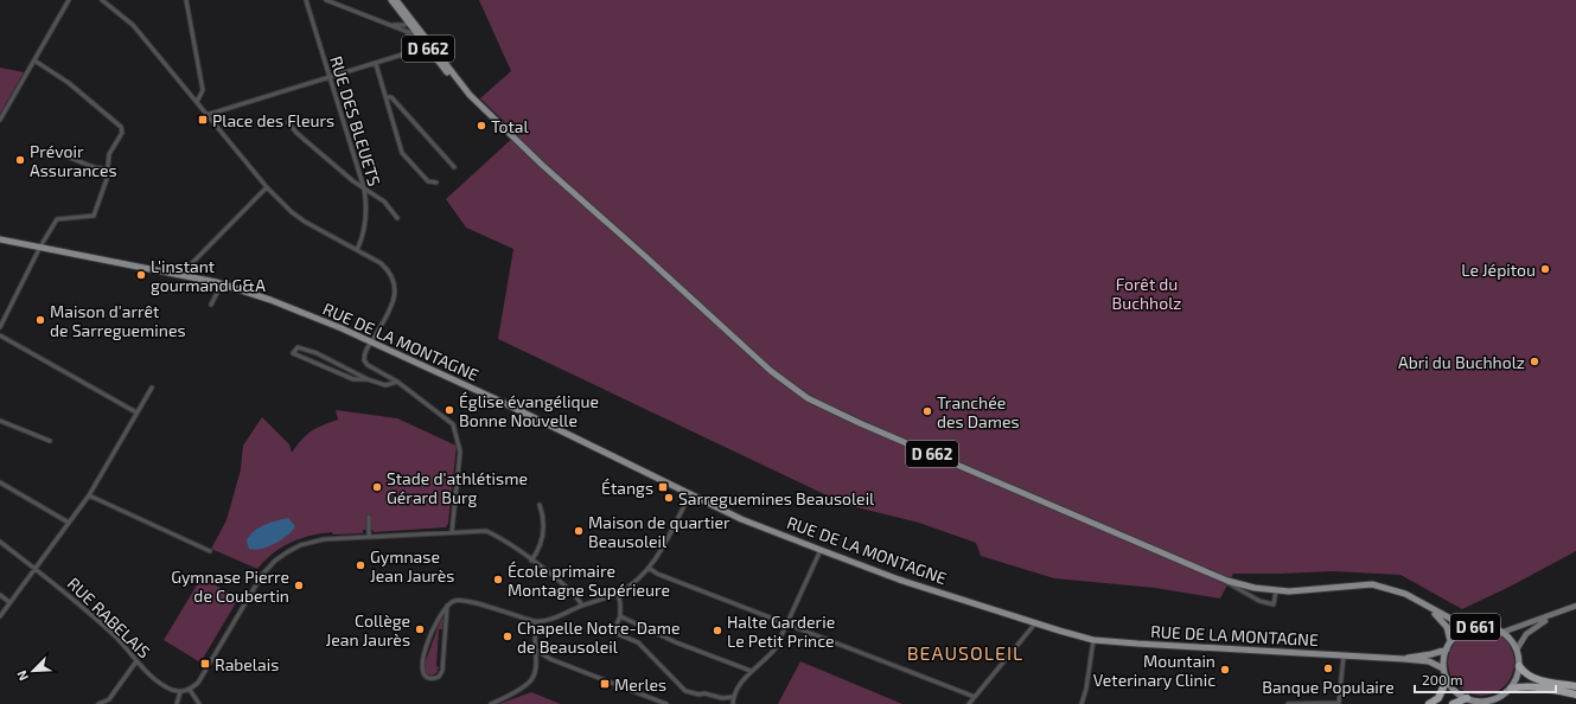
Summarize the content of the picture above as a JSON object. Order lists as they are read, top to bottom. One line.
{"streets":{"main road":["D 662","RUE DE LA MONTAGNE","D 661"],"street":["RUE DES BLEUETS","RUE RABELAIS"]},"crossings":[["D 662","RUE DE LA MONTAGNE"],["D 662","D 661"],["RUE DE LA MONTAGNE","D 661"]],"districts":["BEAUSOLEIL"],"parks":["Forêt du Buchholz"],"places":{"transit":["Place des Fleurs","Étangs","Rabelais","Merles"],"other":["Total","Prévoir Assurances","Le Jépitou","L'instant gourmand G&A","Maison d'arrêt de Sarreguemines","Abri du Buchholz","Église évangélique Bonne Nouvelle","Tranchée des Dames","Stade d'athlétisme Gérard Burg","Sarreguemines Beausoleil","Maison de quartier Beausoleil","Gymnase Jean Jaurès","École primaire Montagne Supérieure","Gymnase Pierre de Coubertin","Collège Jean Jaurès","Halte Garderie Le Petit Prince","Chapelle Notre-Dame de Beausoleil","Banque Populaire","Mountain Veterinary Clinic"]},"scale_bar":"200 m","north":"bottom left"}
